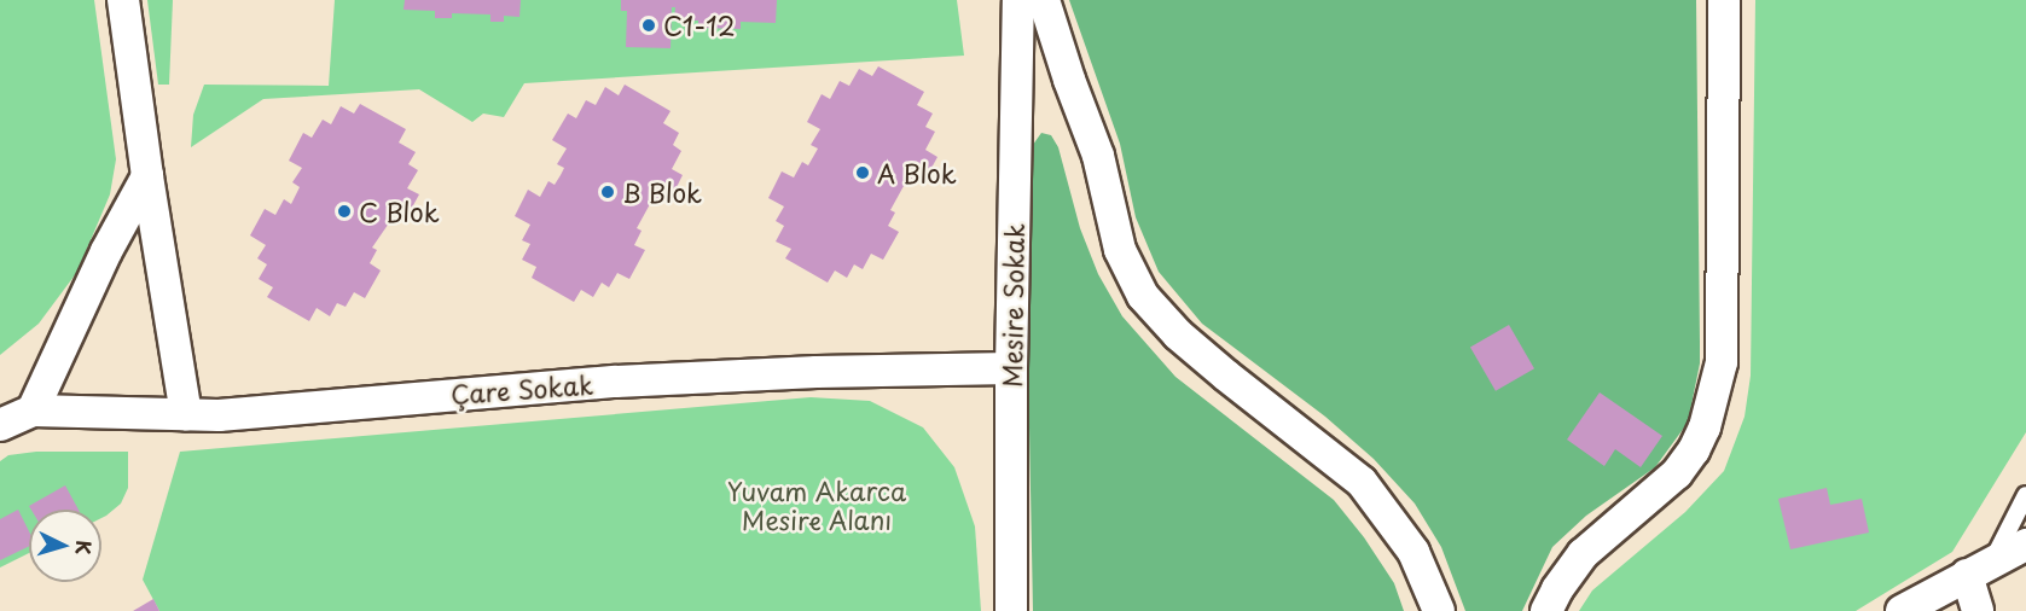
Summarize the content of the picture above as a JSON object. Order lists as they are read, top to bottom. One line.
{"streets":{"street":["Mesire Sokak","Çare Sokak"]},"crossings":[["Mesire Sokak","Çare Sokak"]],"parks":["Yuvam Akarca Mesire Alanı"],"places":["C1-12","A Blok","B Blok","C Blok"],"north":"right"}
